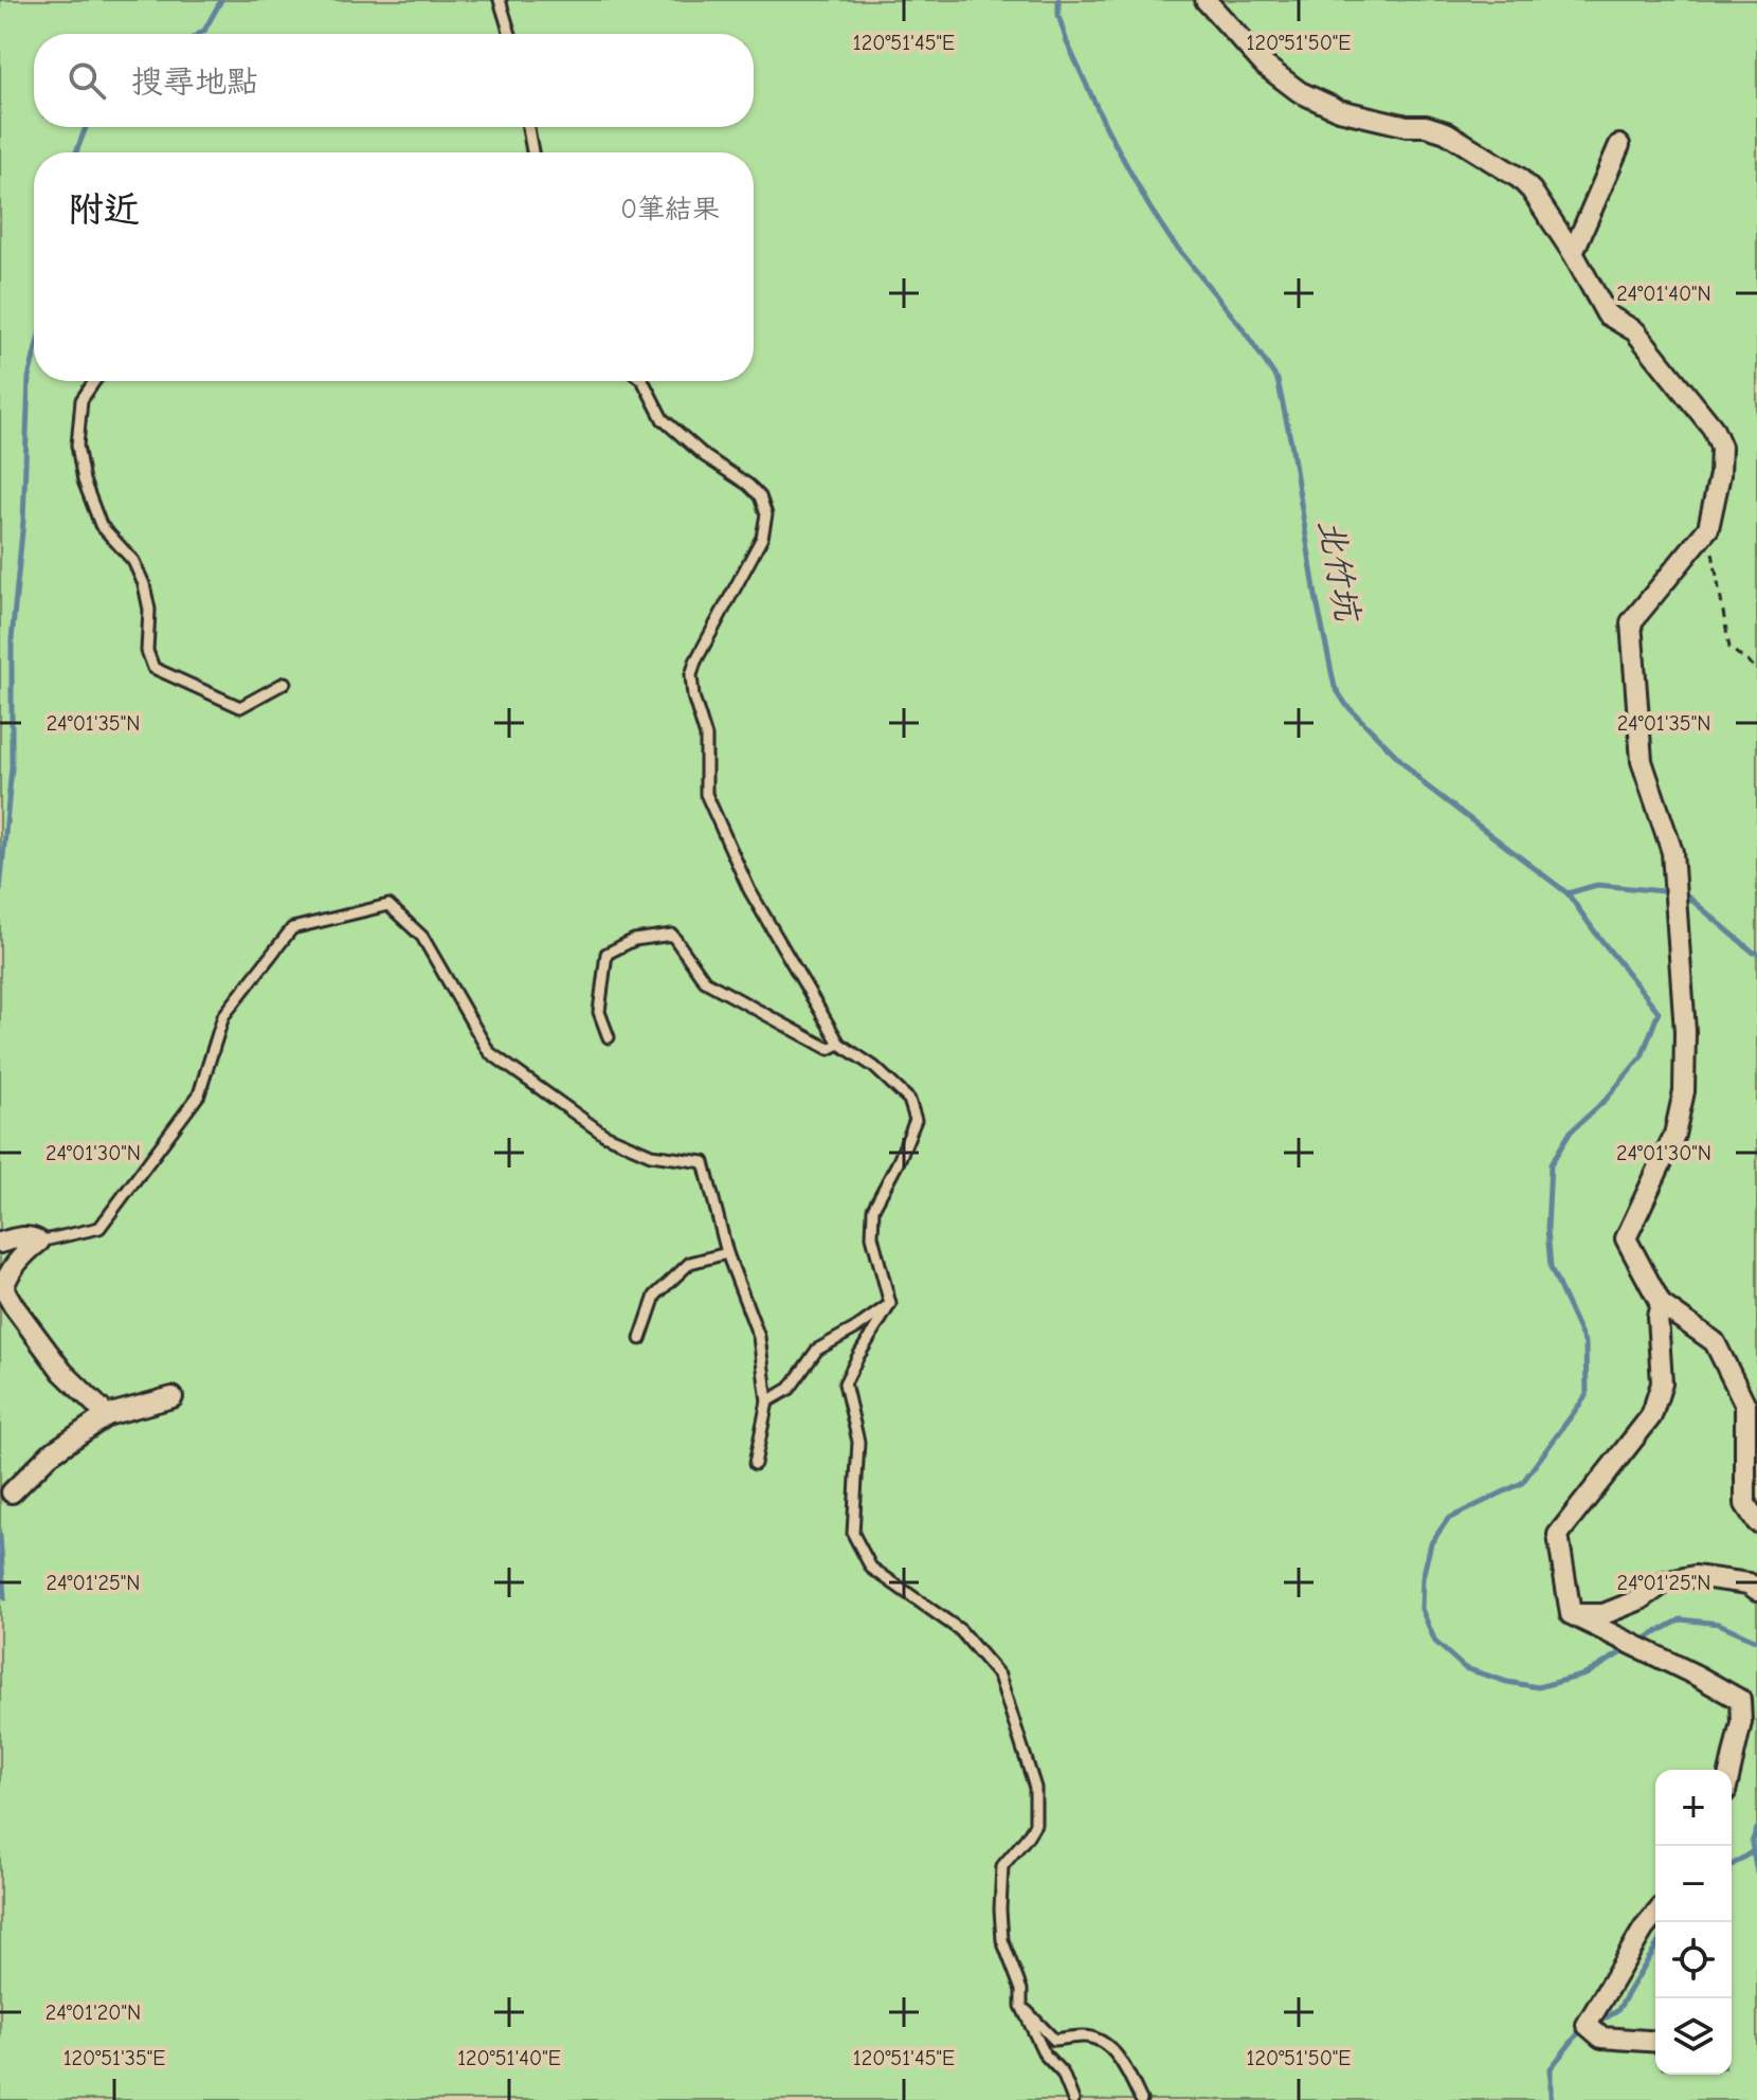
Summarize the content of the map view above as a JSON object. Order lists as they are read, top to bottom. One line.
{"water":["北竹坑"],"page":{"search":"搜尋地點","heading":["附近","0筆結果"],"map_buttons":["+","−"]},"coordinates":["120°51'45\"E","120°51'50\"E","24°01'40\"N","24°01'35\"N","24°01'30\"N","24°01'25\"N","24°01'20\"N","120°51'35\"E","120°51'40\"E"]}
